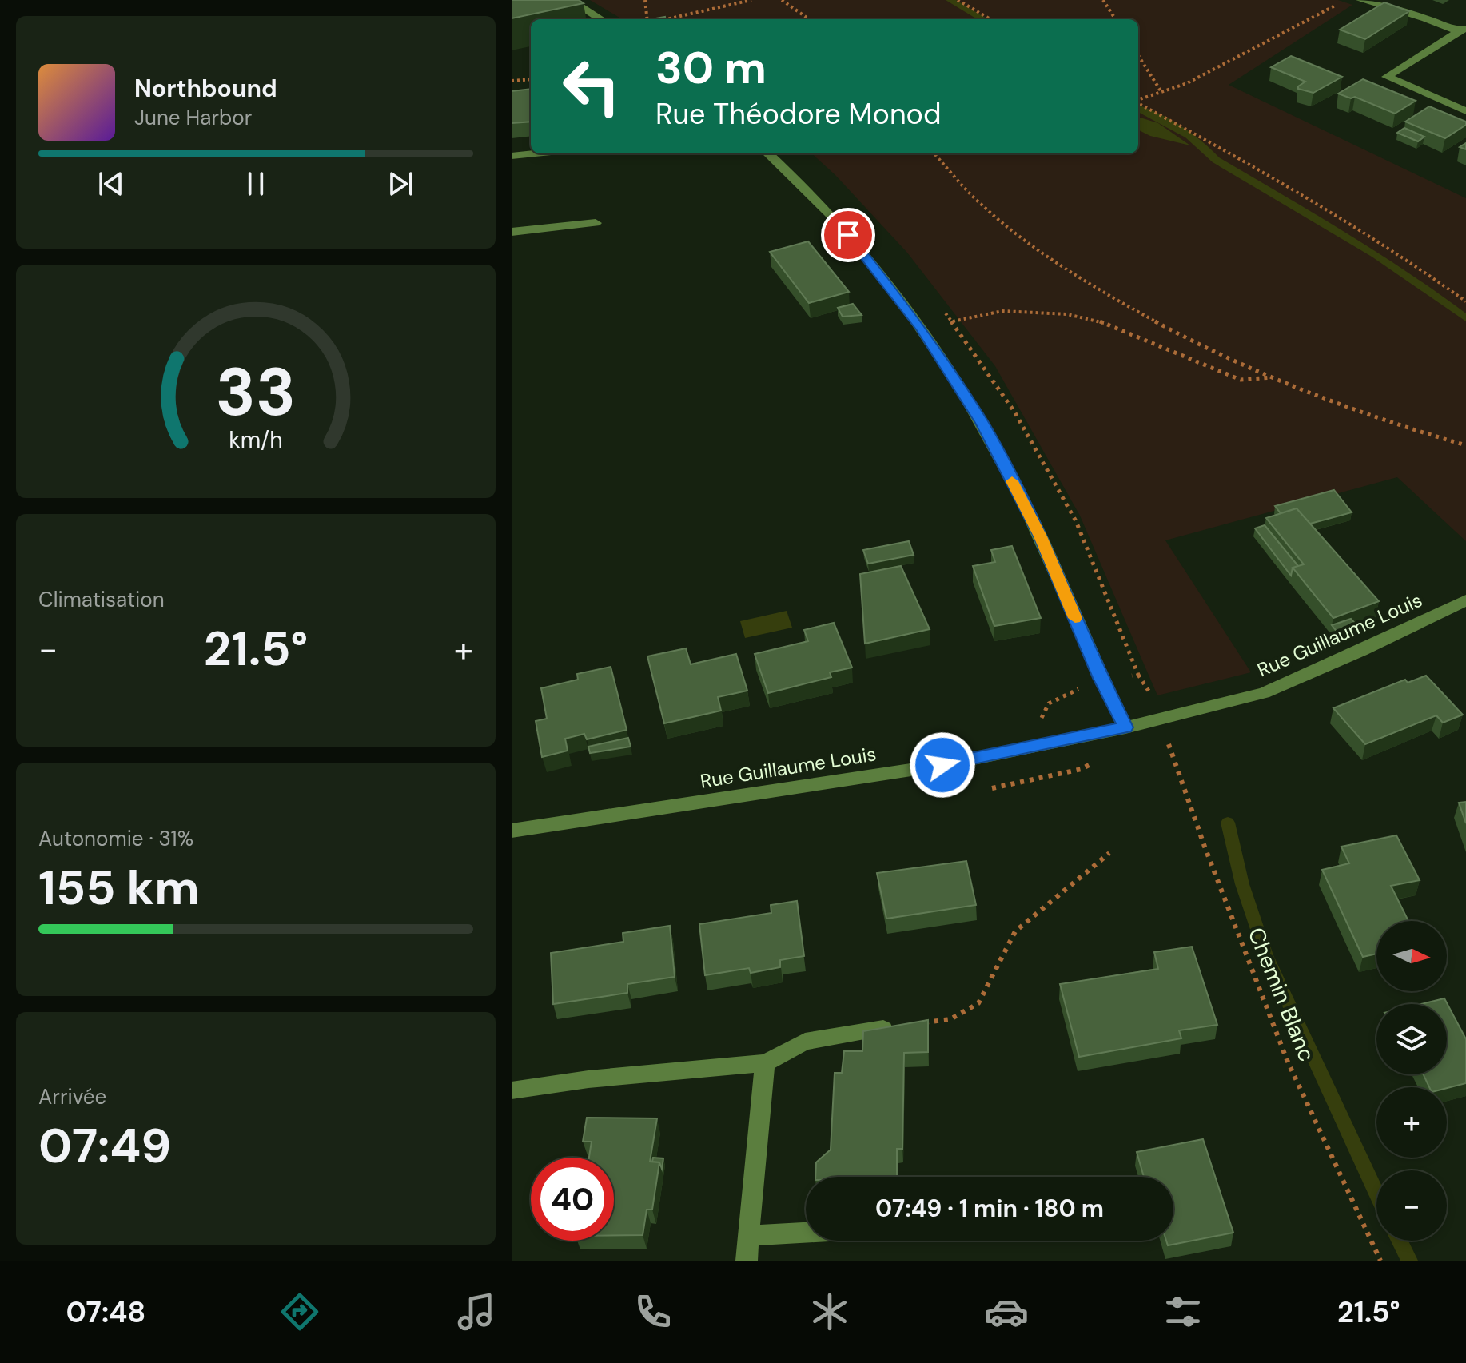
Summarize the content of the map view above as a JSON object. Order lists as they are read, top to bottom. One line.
{"streets":{"street":["Rue Guillaume Louis"],"path":["Chemin Blanc"]},"north":"right","page":{"turn":["30 m","Rue Théodore Monod"],"song":["Northbound","June Harbor"],"tile":["Climatisation",["Autonomie · 31%","155 km"],["Arrivée","07:49"]],"heat":["−","21.5°","+"],"map_buttons":["+","−"],"limit":"40","trip":"07:49 · 1 min · 180 m","tabs":["07:48","21.5°"],"gauge":["33","km/h"]}}
